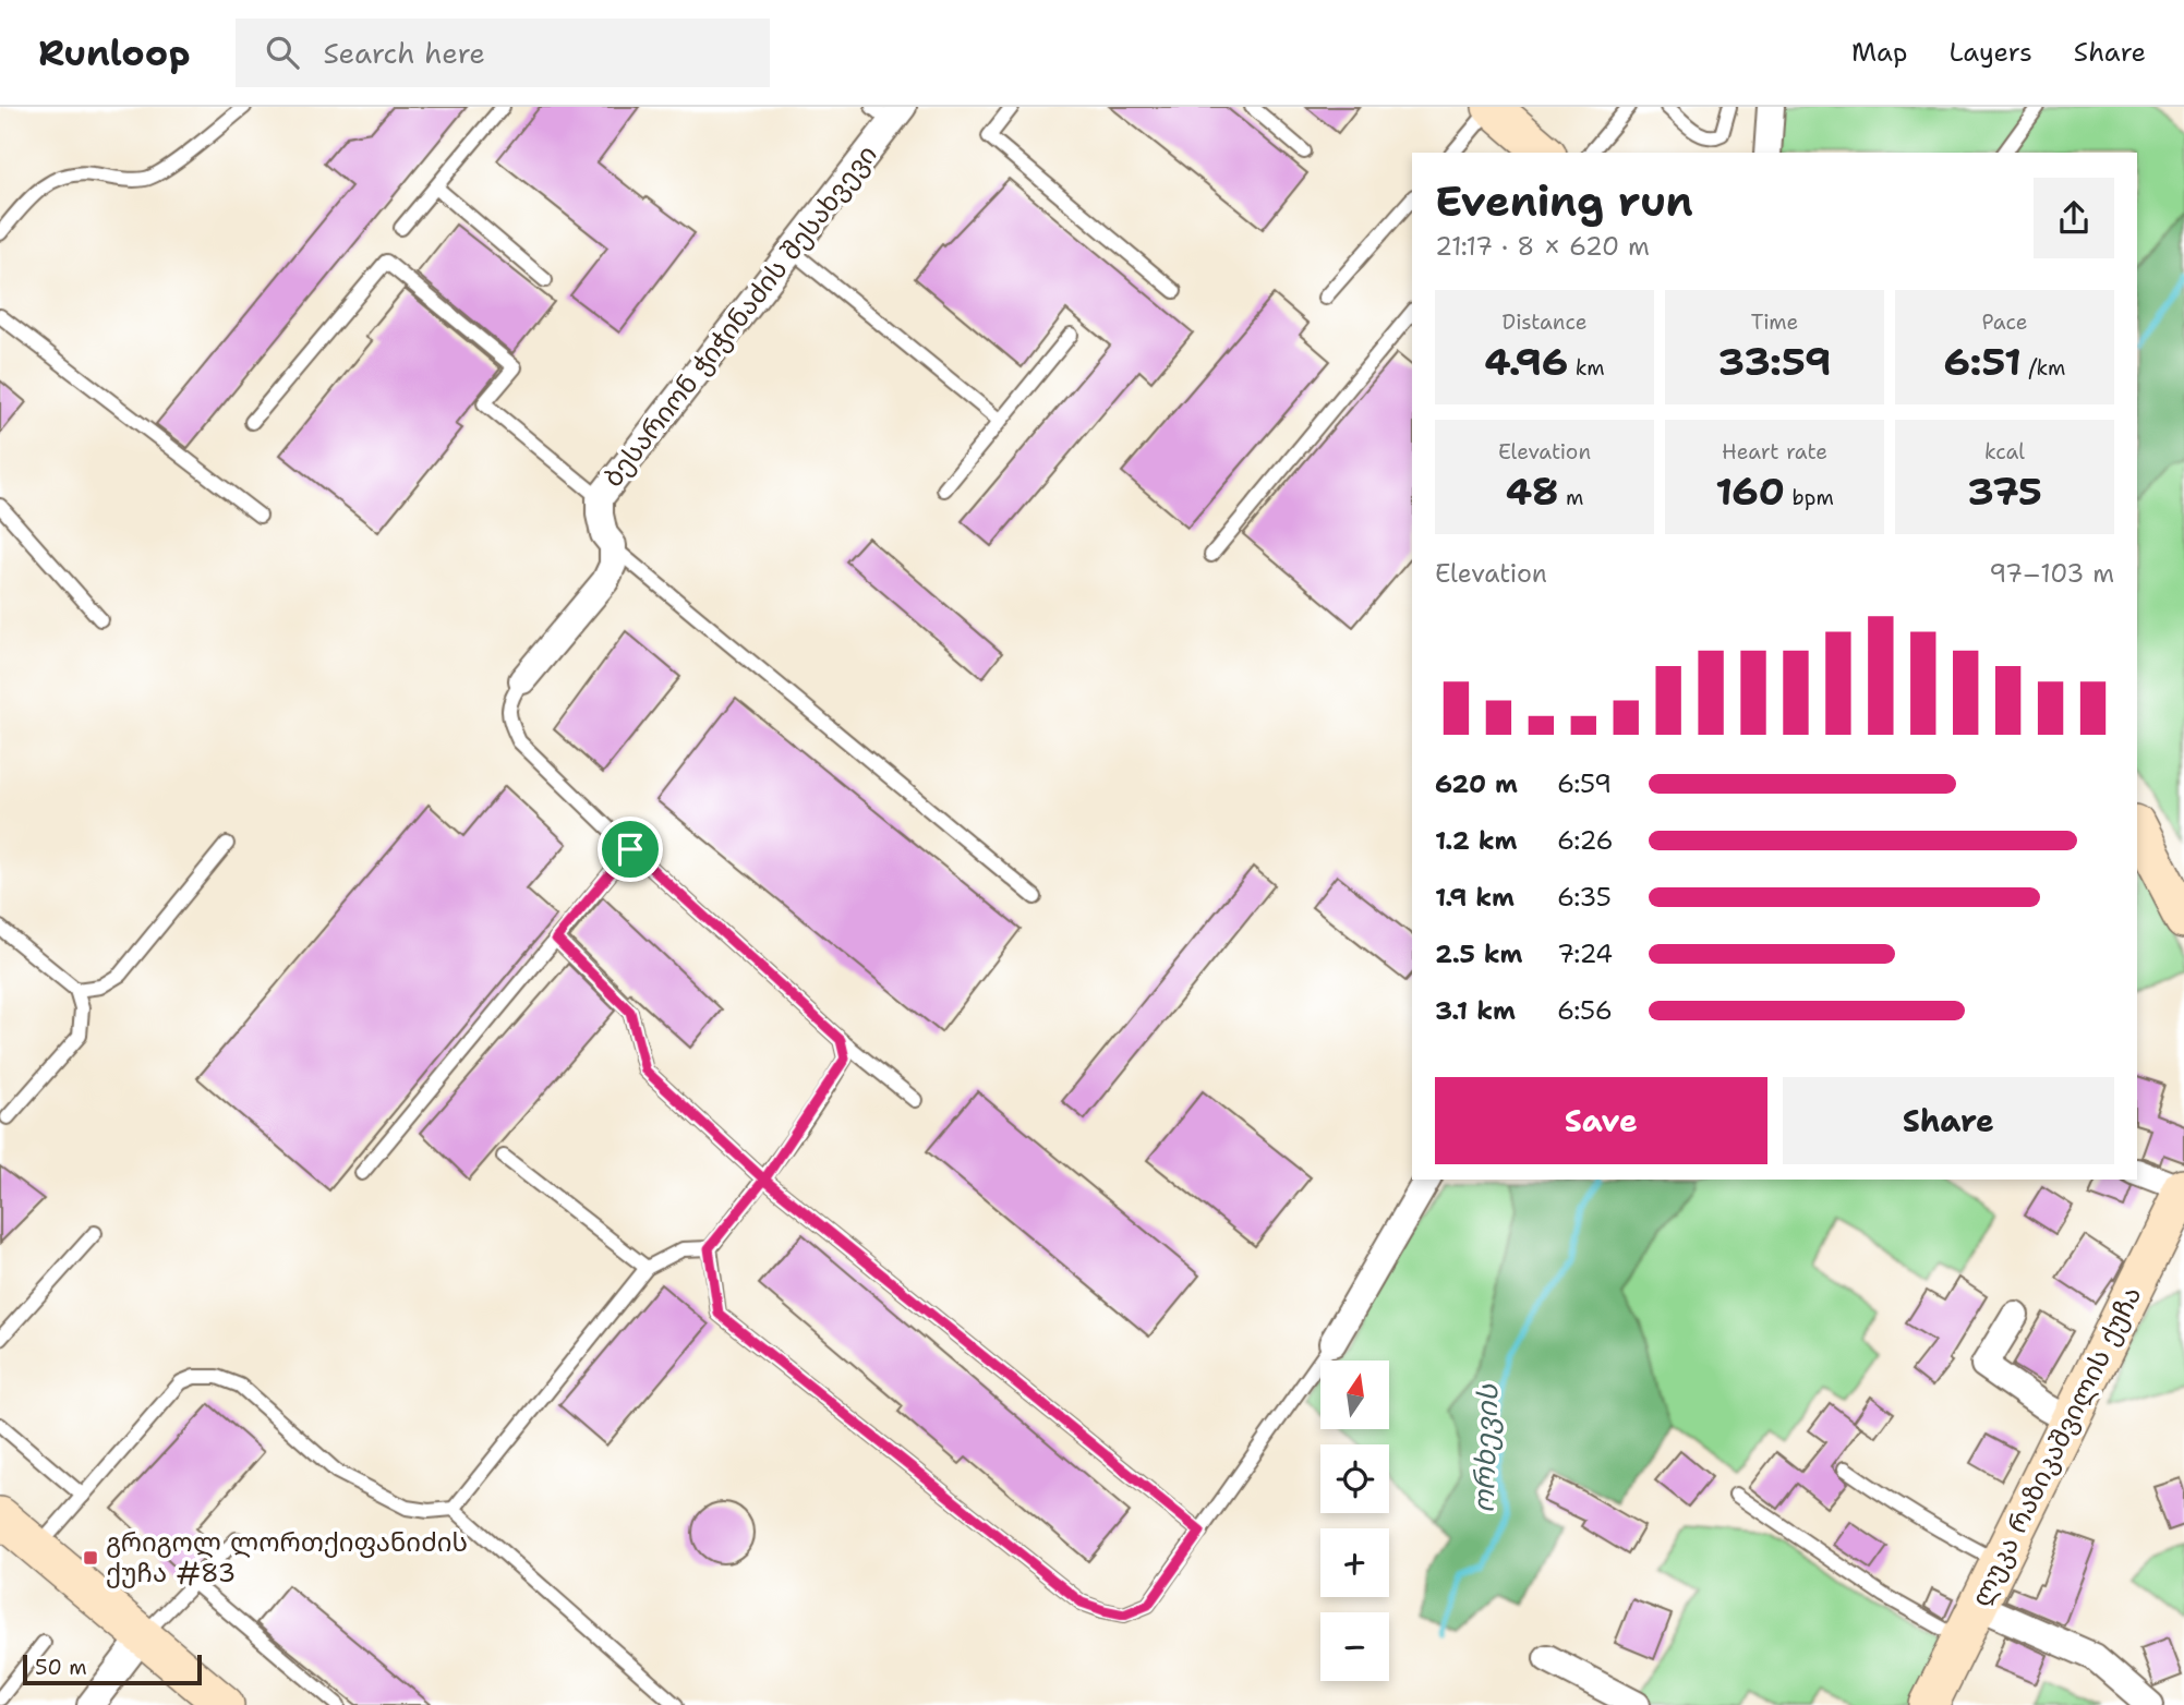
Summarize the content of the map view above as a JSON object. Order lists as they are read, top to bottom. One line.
{"streets":{"street":["ბესარიონ ჭიჭინაძის შესახვევი","ლუკა რაზიკაშვილის ქუჩა"]},"water":["ორხევის"],"places":{"transit":["გრიგოლ ლორთქიფანიძის ქუჩა #83"]},"scale_bar":"50 m","north":"top","page":{"header":"Runloop","search":"Search here","nav":["Map","Layers","Share"],"heading":["Evening run","21:17 · 8 × 620 m"],"stats":[["Distance","4.96 km"],["Time","33:59"],["Pace","6:51 /km"],["Elevation","48 m"],["Heart rate","160 bpm"],["kcal","375"]],"chart":["Elevation","97–103 m"],"list":[{"name":"620 m","note":"6:59"},{"name":"1.2 km","note":"6:26"},{"name":"1.9 km","note":"6:35"},{"name":"2.5 km","note":"7:24"},{"name":"3.1 km","note":"6:56"}],"buttons":["Save","Share"],"map_buttons":["+","−"],"scale":"50 m"}}
